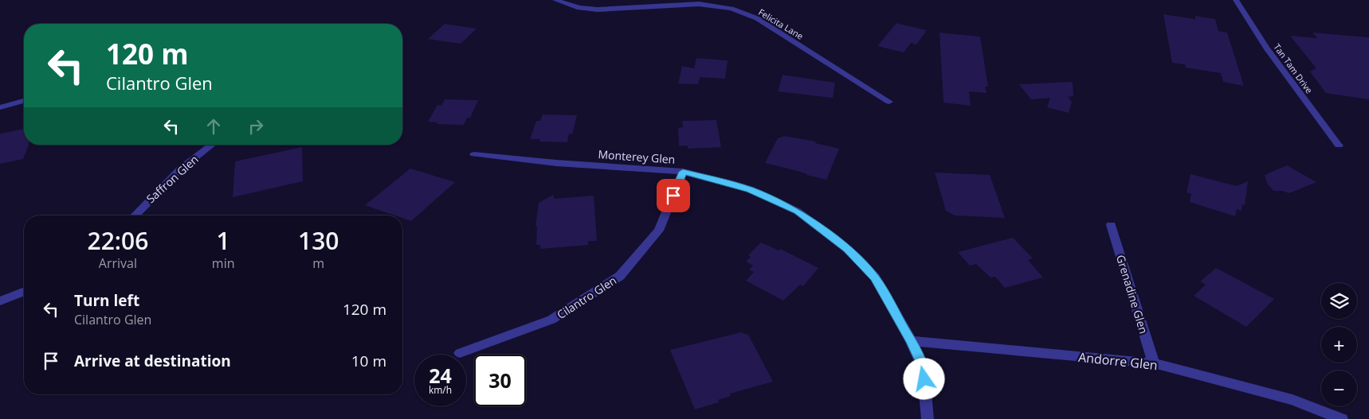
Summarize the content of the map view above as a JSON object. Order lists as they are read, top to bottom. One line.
{"streets":{"street":["Felicita Lane","Tan Tam Drive","Monterey Glen","Saffron Glen","Grenadine Glen","Cilantro Glen","Andorre Glen"]},"crossings":[["Monterey Glen","Cilantro Glen"],["Monterey Glen","Andorre Glen"],["Grenadine Glen","Andorre Glen"]],"page":{"turn":["120 m","Cilantro Glen"],"eta":["22:06","Arrival","1","min","130","m"],"map_buttons":["+","−"],"list":[{"name":"Turn left","note":"Cilantro Glen","value":"120 m"},{"name":"Arrive at destination","value":"10 m"}],"speed":"24 km/h","limit":"30"}}
